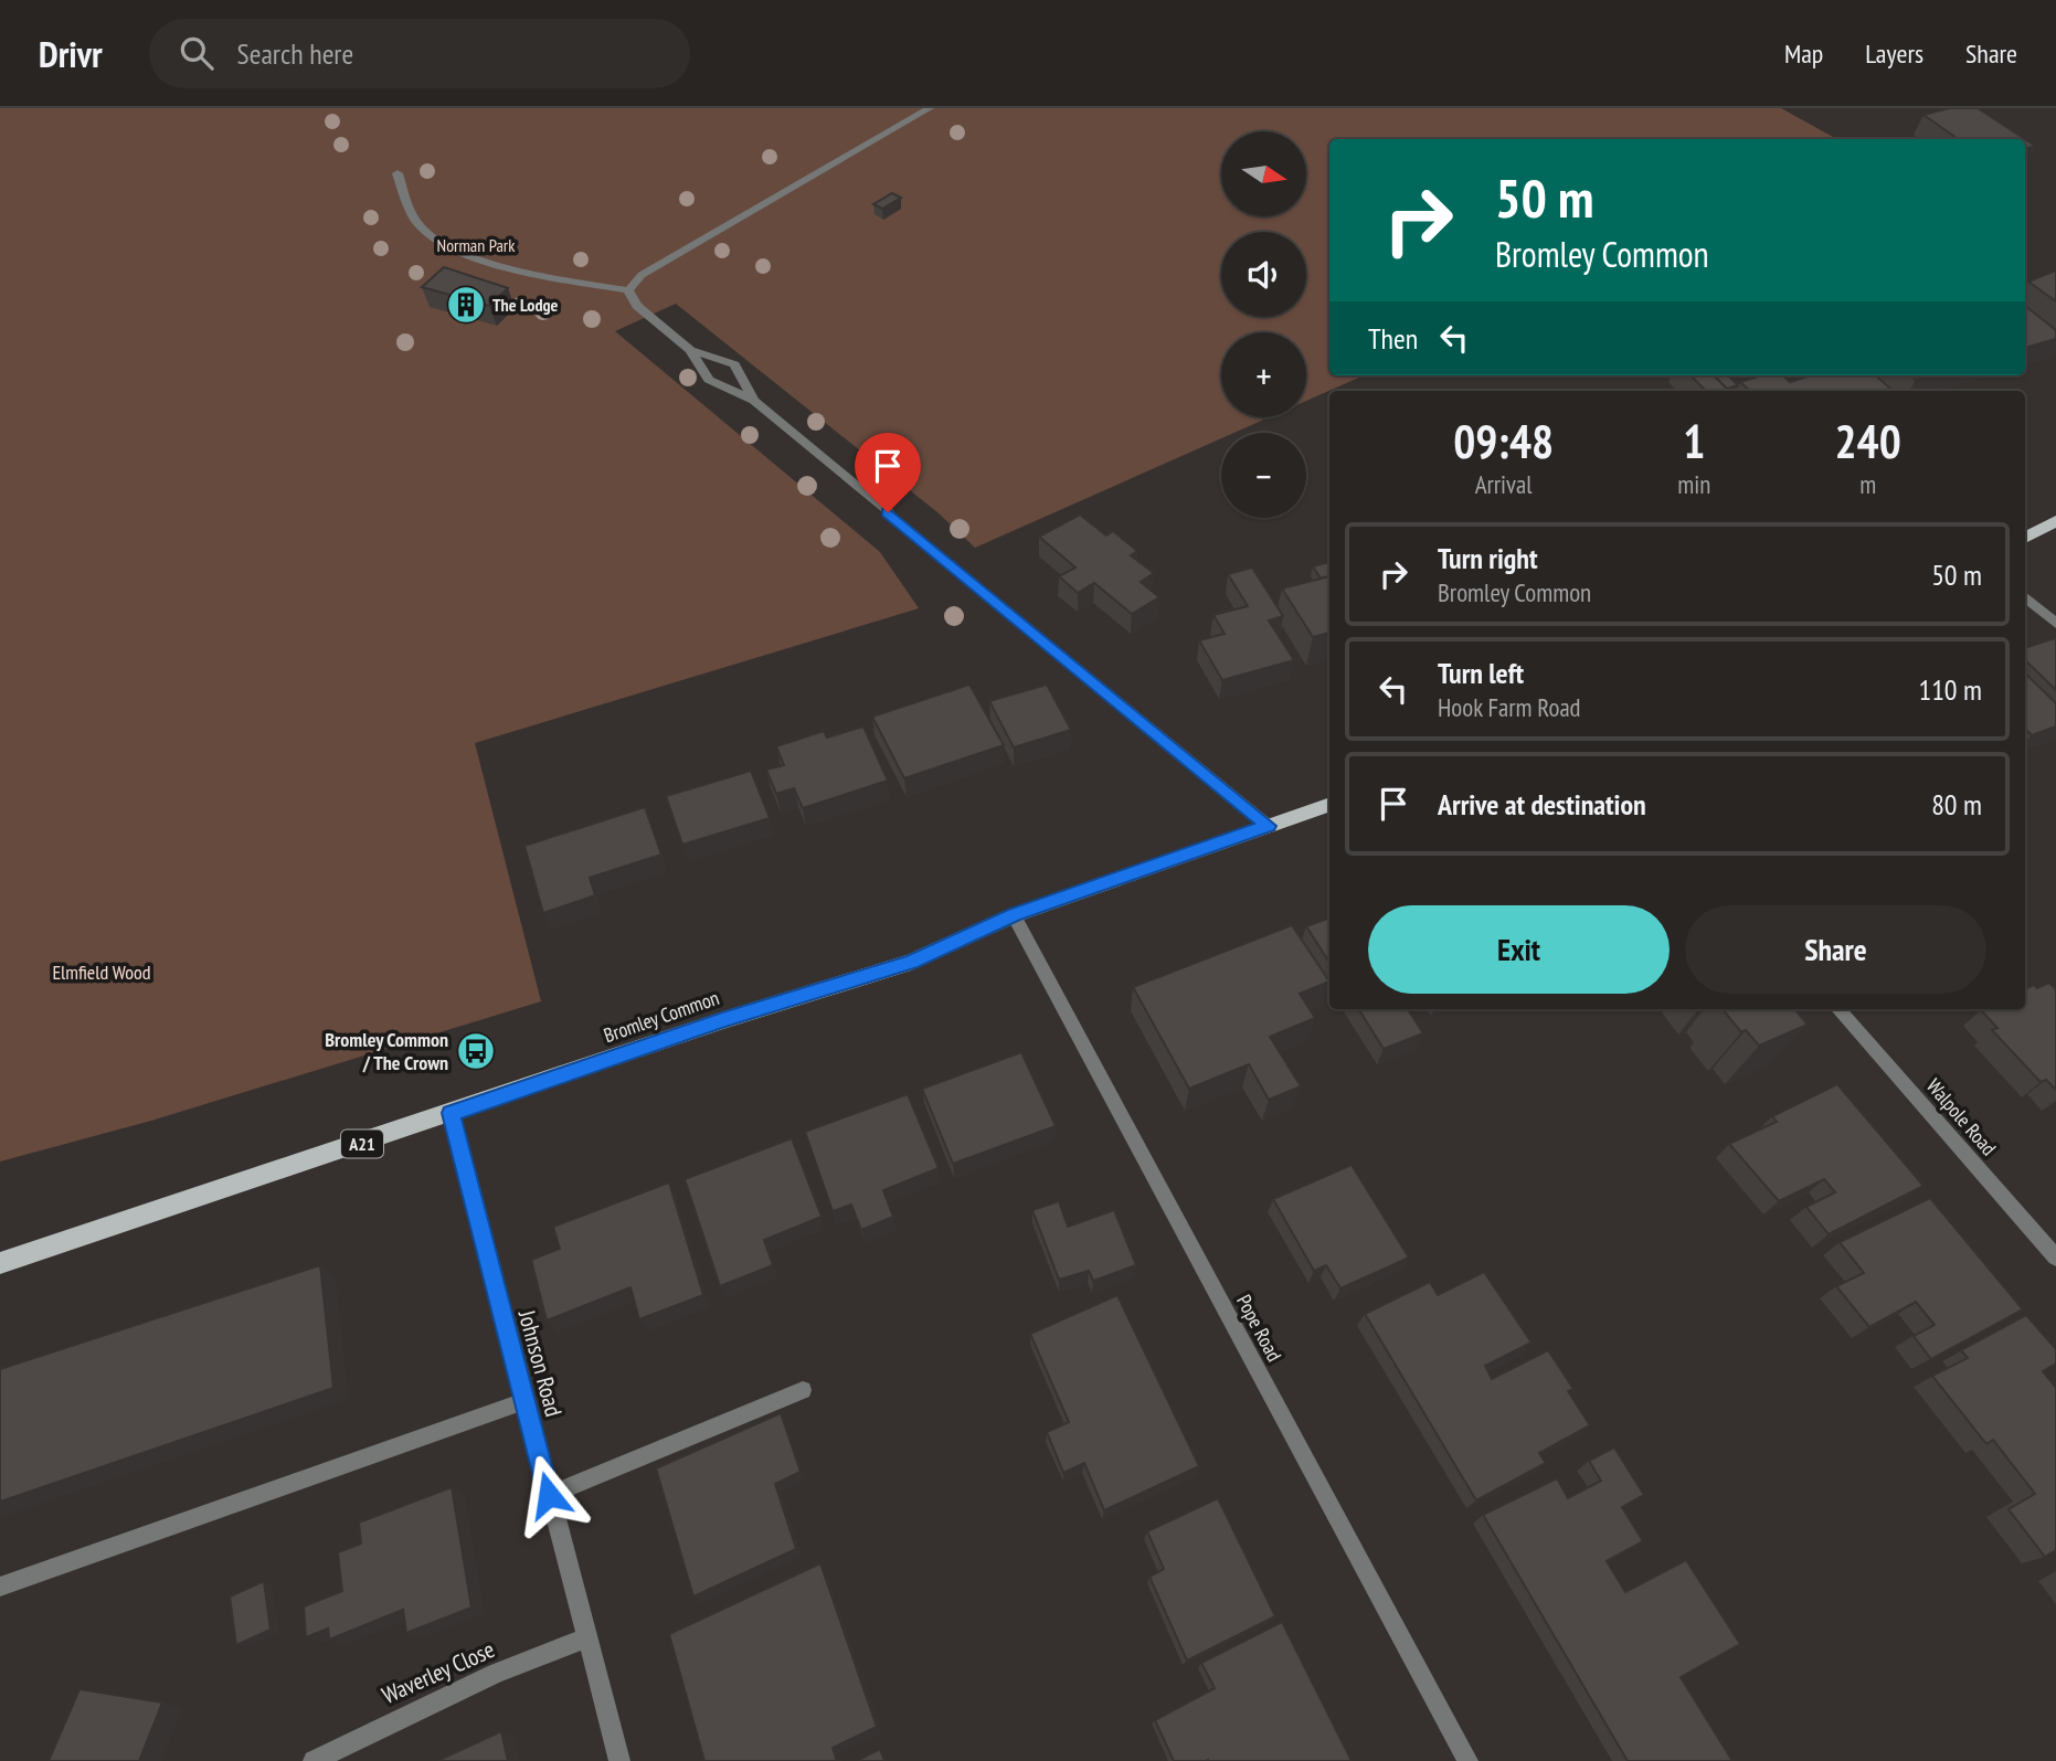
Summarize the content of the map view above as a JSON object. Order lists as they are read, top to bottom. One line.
{"streets":{"main road":["Bromley Common","A21"],"street":["Walpole Road","Pope Road","Johnson Road","Waverley Close"]},"crossings":[["Bromley Common","Pope Road"],["Bromley Common","Johnson Road"],["Johnson Road","Waverley Close"]],"parks":["Norman Park","Elmfield Wood"],"places":{"building":["The Lodge"],"bus stop":["Bromley Common / The Crown"]},"north":"right","page":{"header":"Drivr","search":"Search here","nav":["Map","Layers","Share"],"map_buttons":["+","−"],"turn":["50 m","Bromley Common"],"then":"Then","eta":["09:48","Arrival","1","min","240","m"],"list":[{"name":"Turn right","note":"Bromley Common","value":"50 m"},{"name":"Turn left","note":"Hook Farm Road","value":"110 m"},{"name":"Arrive at destination","value":"80 m"}],"buttons":["Exit","Share"]}}
